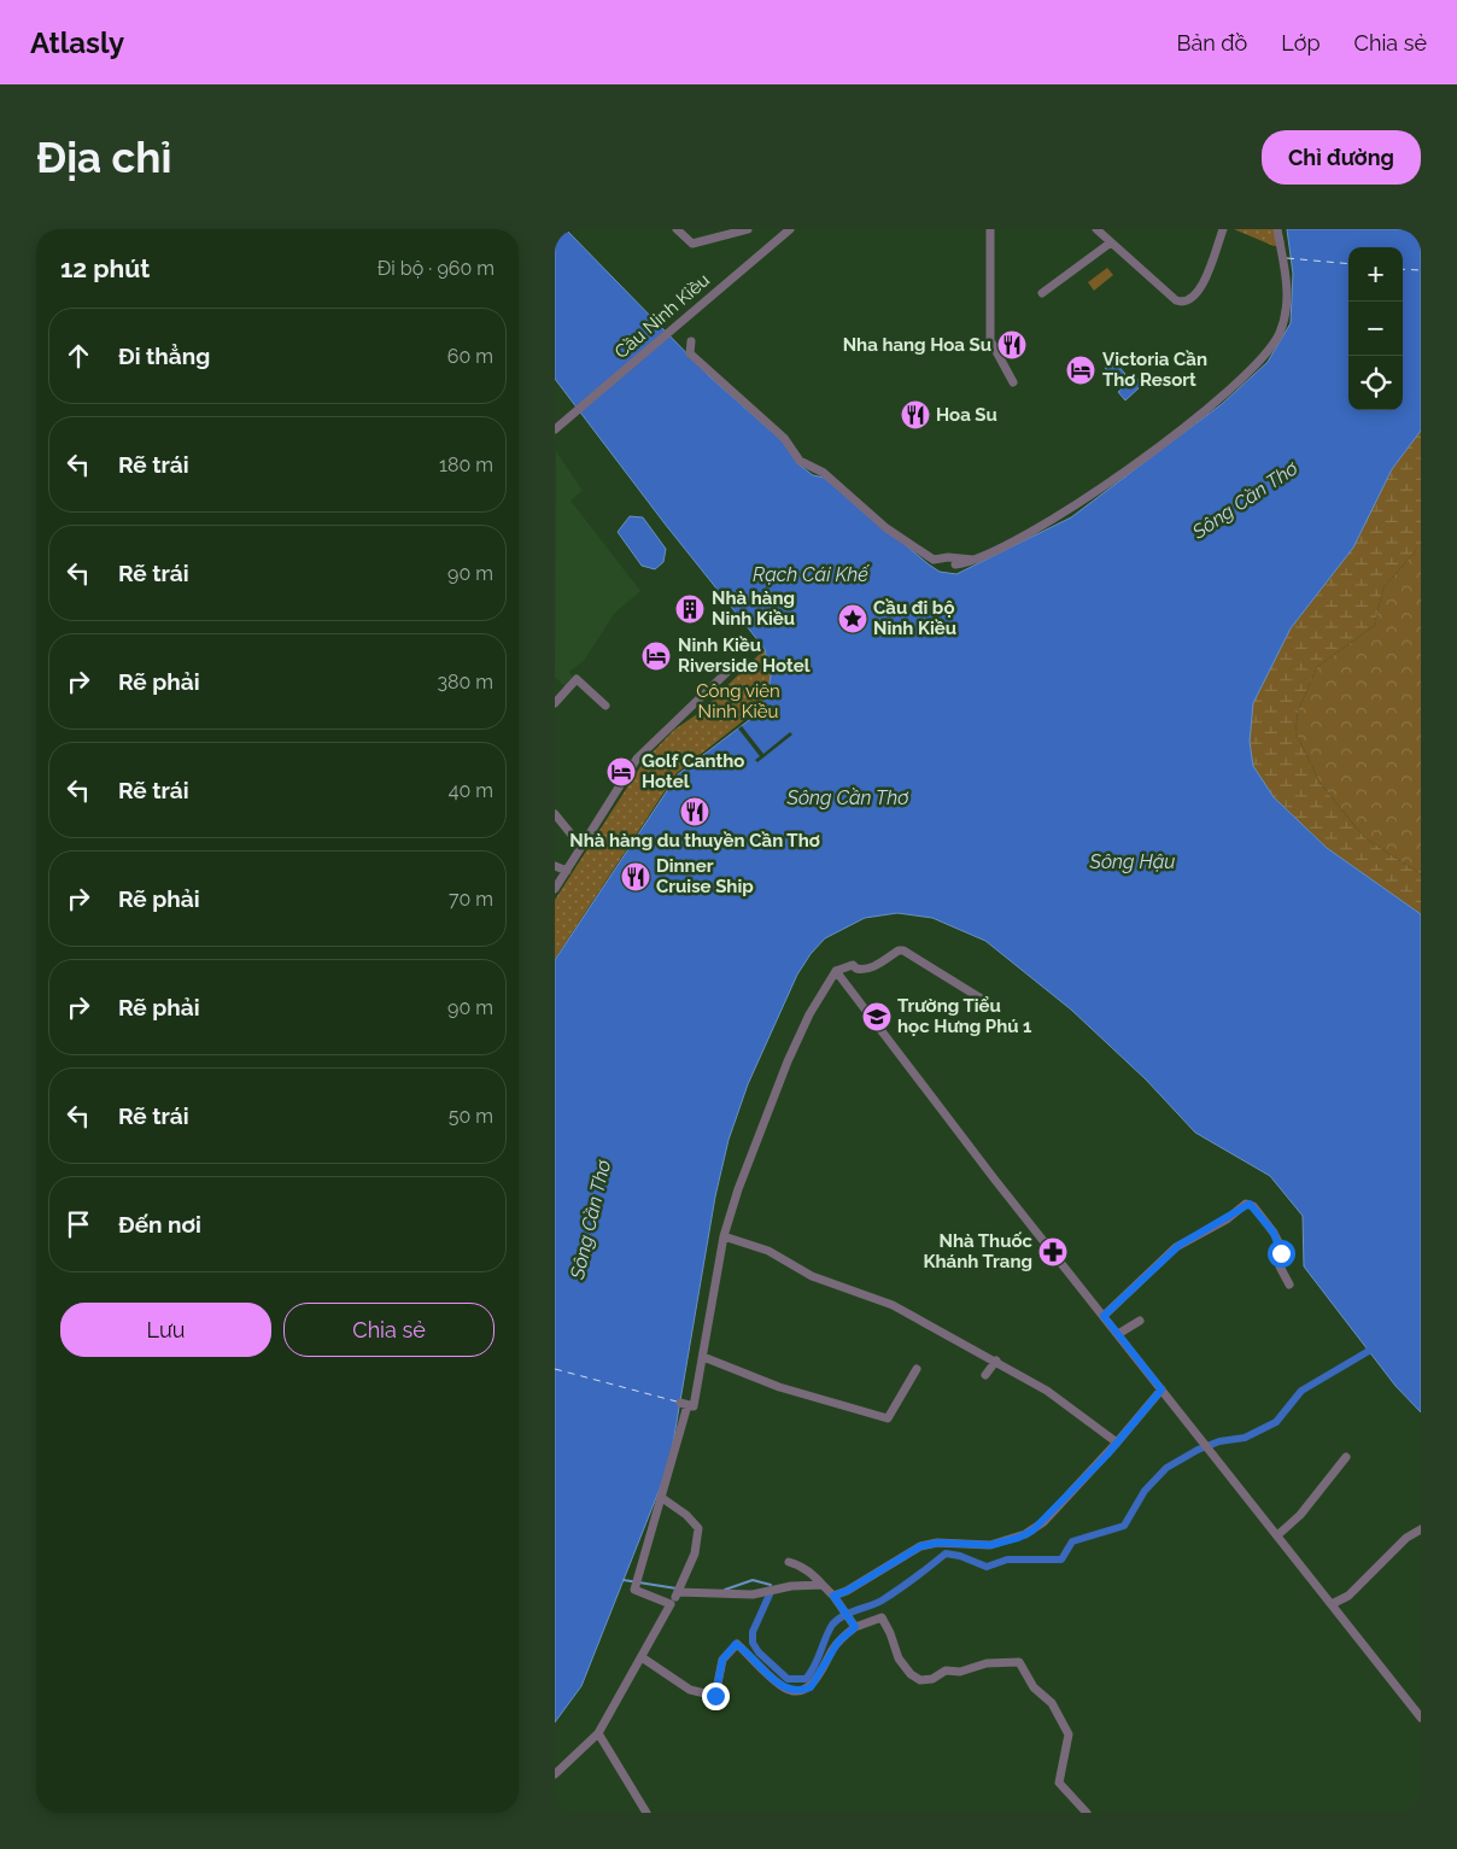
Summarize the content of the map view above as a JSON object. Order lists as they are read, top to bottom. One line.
{"streets":{"street":["Cầu Ninh Kiều"]},"water":["Sông Cần Thơ","Rạch Cái Khế","Sông Hậu"],"parks":["Công viên Ninh Kiều"],"places":{"restaurant":["Nha hang Hoa Su","Hoa Su","Nhà hàng du thuyền Cần Thơ","Dinner Cruise Ship"],"hotel":["Victoria Cần Thơ Resort","Ninh Kiều Riverside Hotel","Golf Cantho Hotel"],"building":["Nhà hàng Ninh Kiều"],"place":["Cầu đi bộ Ninh Kiều"],"school or university":["Trường Tiểu học Hưng Phú 1"],"pharmacy":["Nhà Thuốc Khánh Trang"]},"page":{"header":"Atlasly","nav":["Bản đồ","Lớp","Chia sẻ"],"buttons":["Chỉ đường",["Lưu","Chia sẻ"]],"title":"Địa chỉ","heading":["12 phút","Đi bộ · 960 m"],"map_buttons":["+","−"],"list":[["Đi thẳng","60 m"],["Rẽ trái","180 m"],["Rẽ trái","90 m"],["Rẽ phải","380 m"],["Rẽ trái","40 m"],["Rẽ phải","70 m"],["Rẽ phải","90 m"],["Rẽ trái","50 m"],"Đến nơi"]}}
